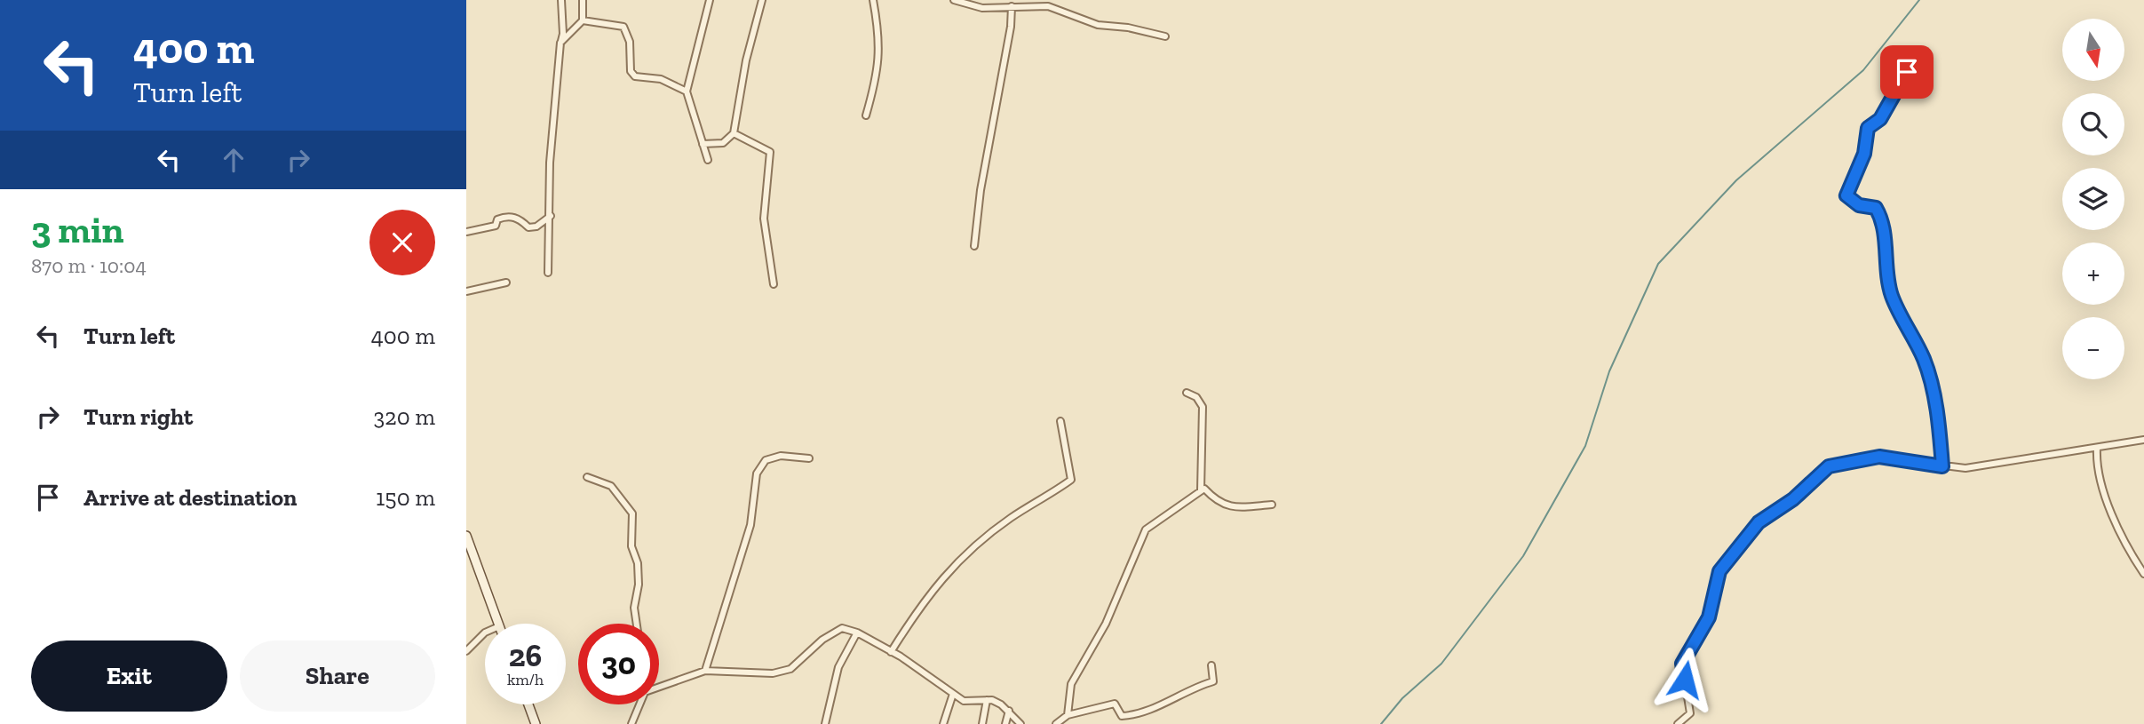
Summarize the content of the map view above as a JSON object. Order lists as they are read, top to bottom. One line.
{"north":"bottom","page":{"turn":["400 m","Turn left"],"map_buttons":["+","−"],"heading":["3 min","870 m · 10:04"],"list":[{"name":"Turn left","value":"400 m"},{"name":"Turn right","value":"320 m"},{"name":"Arrive at destination","value":"150 m"}],"speed":"26 km/h","limit":"30","buttons":["Exit","Share"]}}
